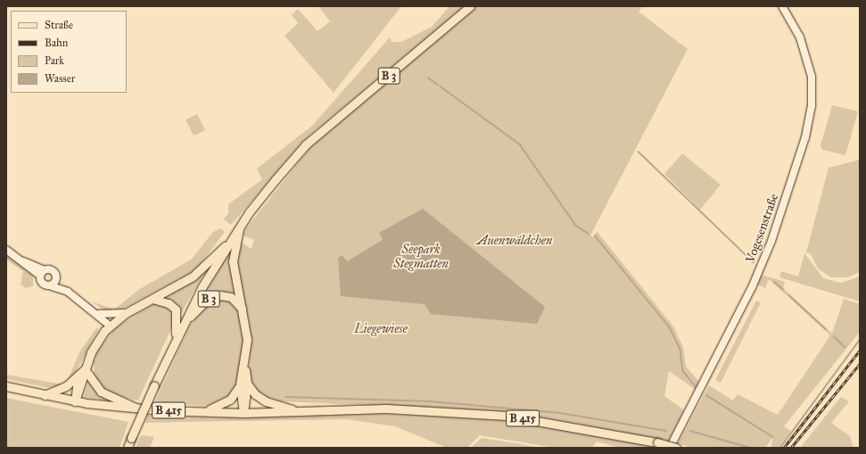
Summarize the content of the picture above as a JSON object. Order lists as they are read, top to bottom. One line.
{"streets":{"main road":["B 3","B 415"],"street":["Vogesenstraße"]},"crossings":[["B 3","B 415"]],"parks":["Auenwäldchen","Seepark Stegmatten","Liegewiese"],"legend":["Straße","Bahn","Park","Wasser"]}
